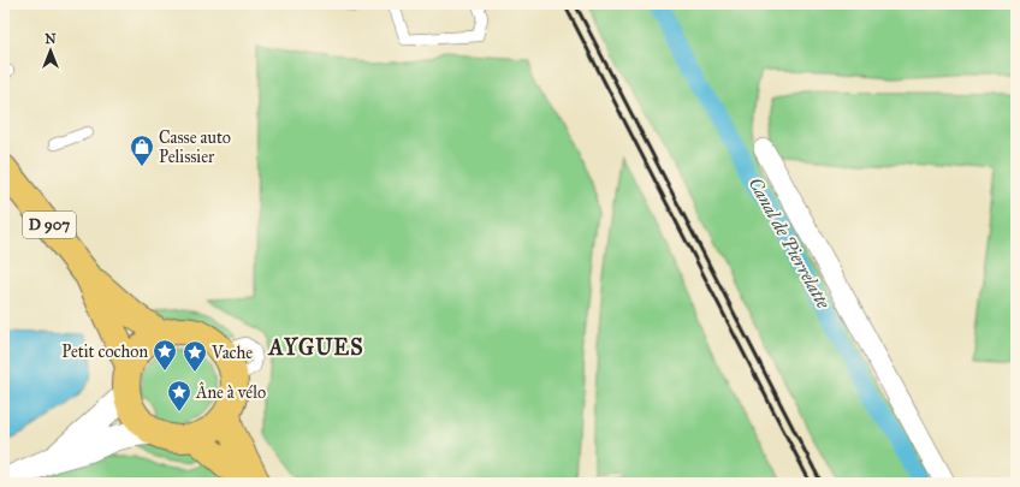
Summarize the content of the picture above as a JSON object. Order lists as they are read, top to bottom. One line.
{"streets":{"main road":["D 907"]},"districts":["AYGUES"],"water":["Canal de Pierrelatte"],"places":{"shop":["Casse auto Pelissier"],"place":["Petit cochon","Vache","Âne à vélo"]},"north":"top"}
